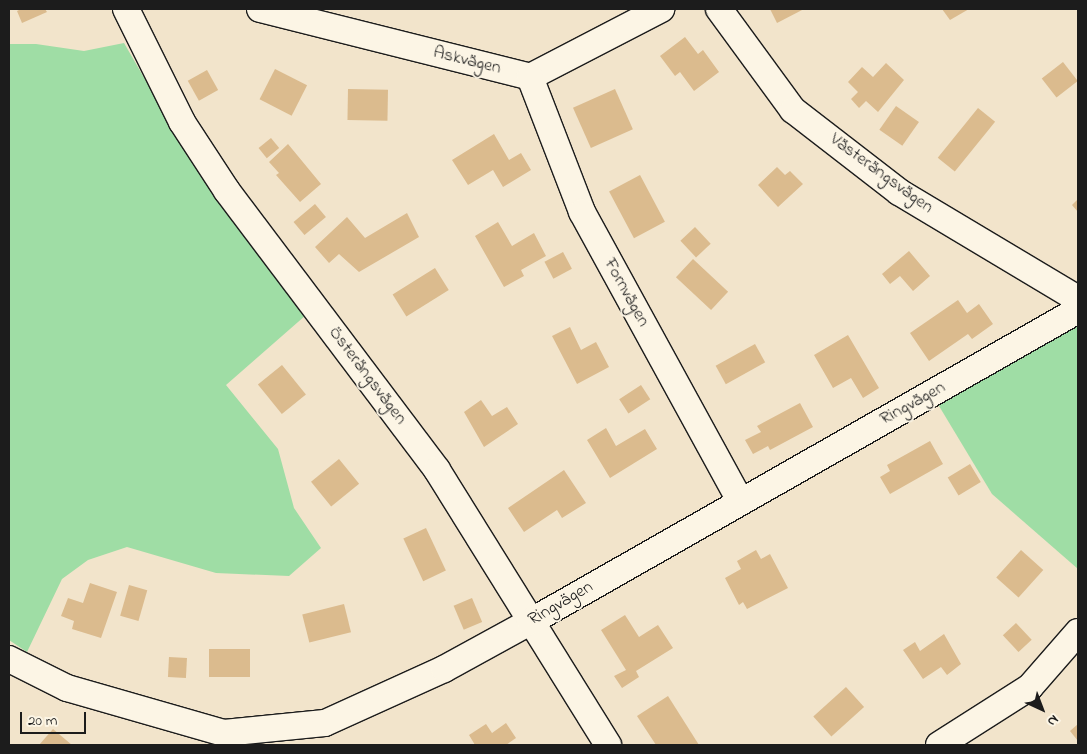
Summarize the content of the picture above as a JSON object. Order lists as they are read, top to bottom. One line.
{"streets":{"street":["Askvägen","Västerängsvägen","Fornvägen","Österängsvägen","Ringvägen"]},"crossings":[["Askvägen","Fornvägen"],["Fornvägen","Ringvägen"],["Österängsvägen","Ringvägen"]],"scale_bar":"20 m","north":"bottom right"}
